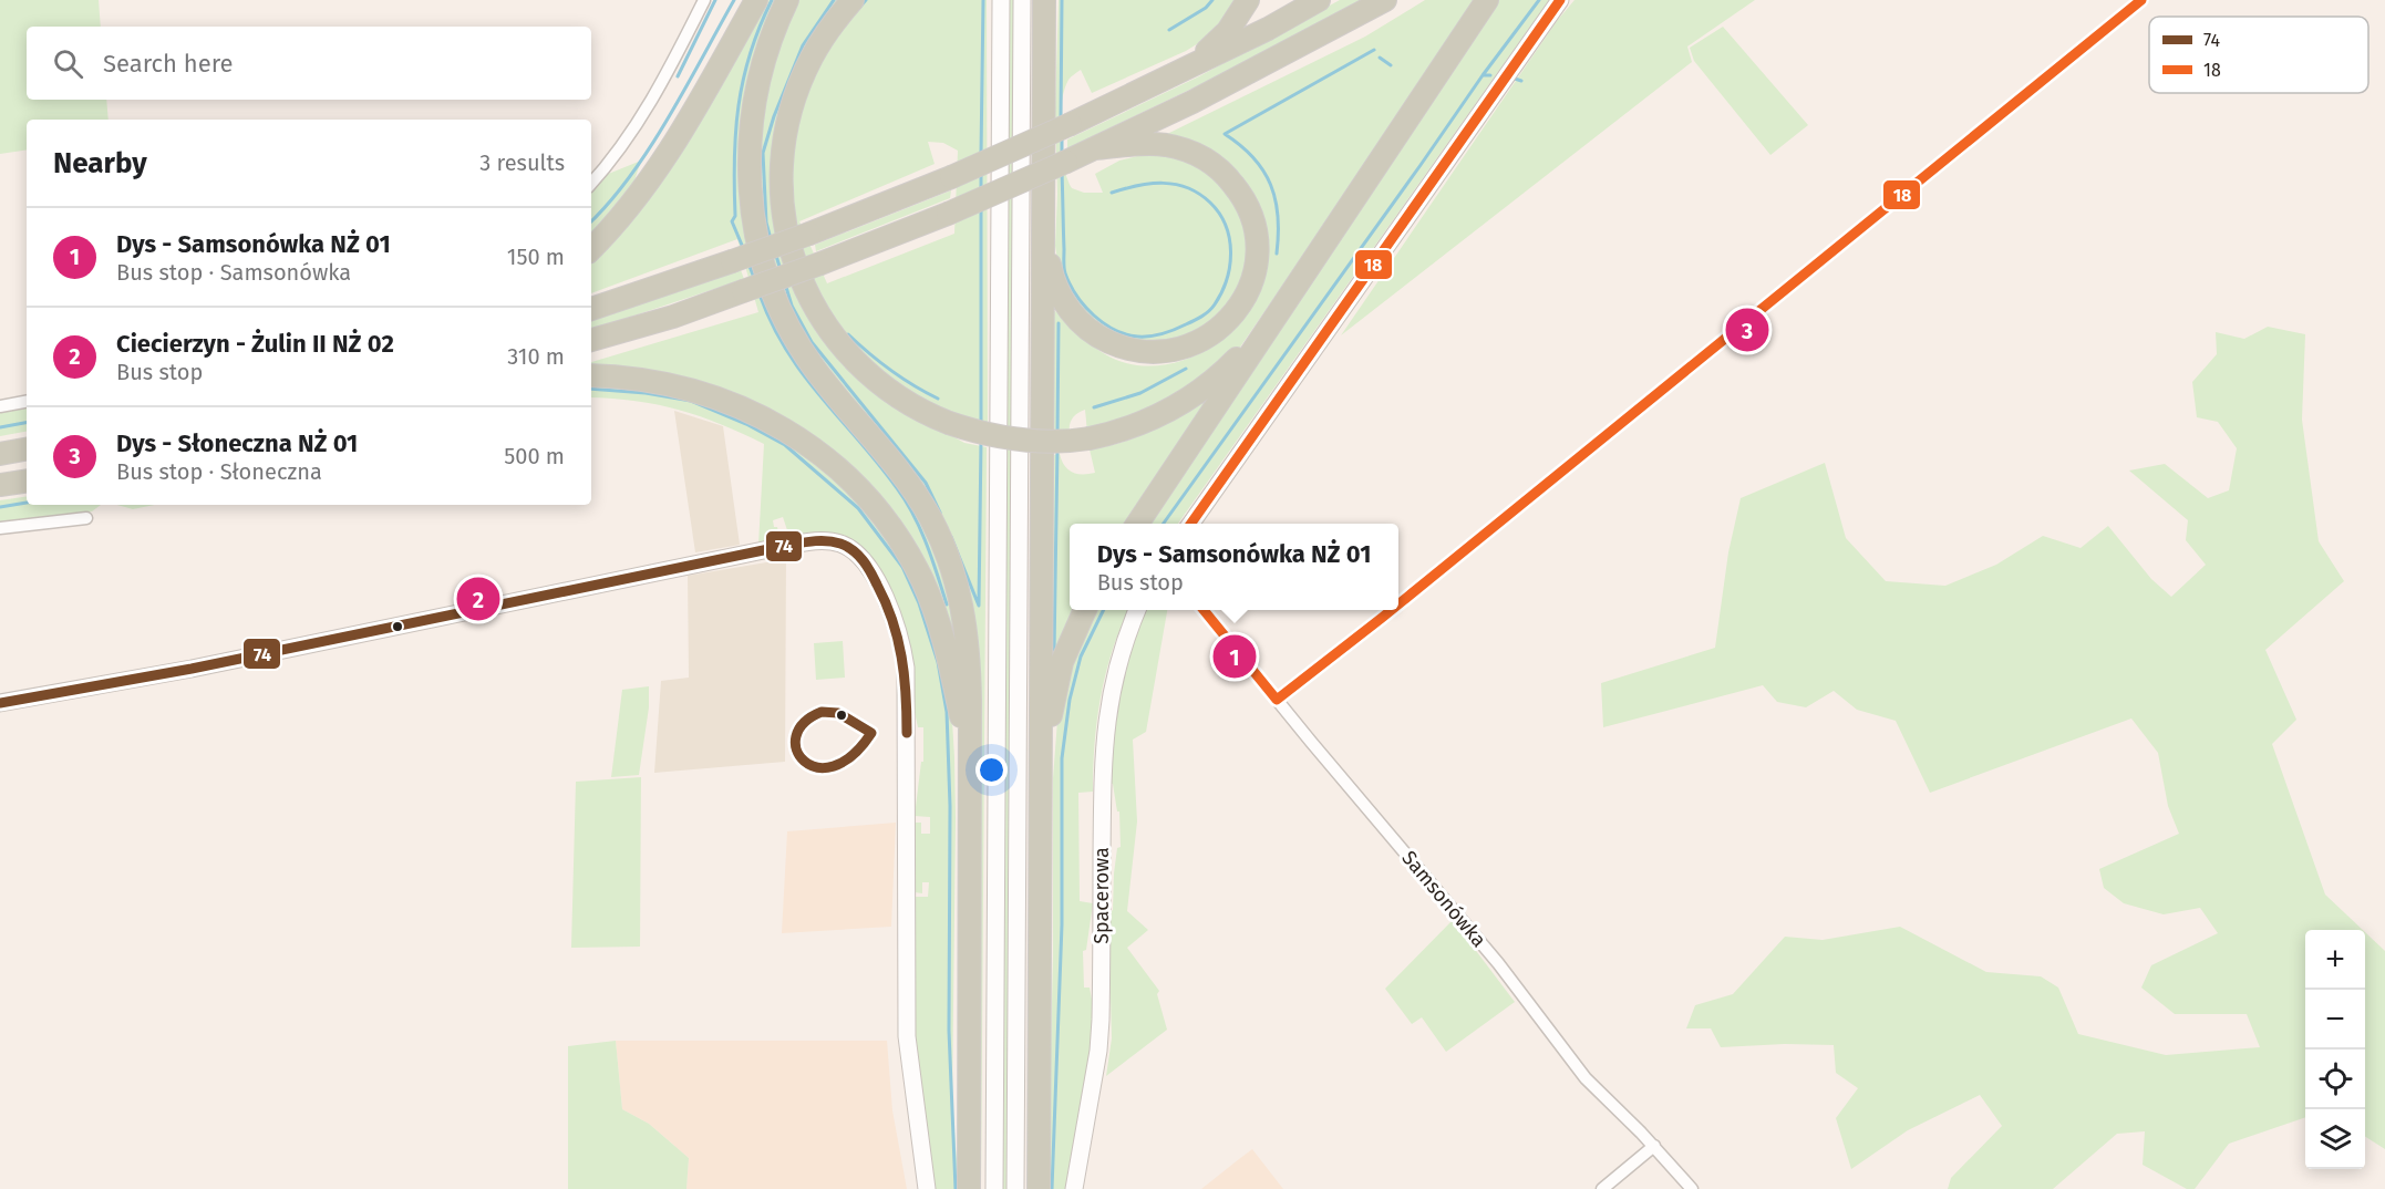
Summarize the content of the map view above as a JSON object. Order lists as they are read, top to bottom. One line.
{"streets":{"street":["Spacerowa","Samsonówka"]},"lines":["transit line 18","transit line 74"],"legend":["74","18"],"page":{"search":"Search here","heading":["Nearby","3 results"],"list":[{"mark":"1","name":"Dys - Samsonówka NŻ 01","note":"Bus stop · Samsonówka","value":"150 m"},{"mark":"2","name":"Ciecierzyn - Żulin II NŻ 02","note":"Bus stop","value":"310 m"},{"mark":"3","name":"Dys - Słoneczna NŻ 01","note":"Bus stop · Słoneczna","value":"500 m"}],"pins":["3","2","1"],"popup":["Dys - Samsonówka NŻ 01","Bus stop"],"map_buttons":["+","−"]}}
